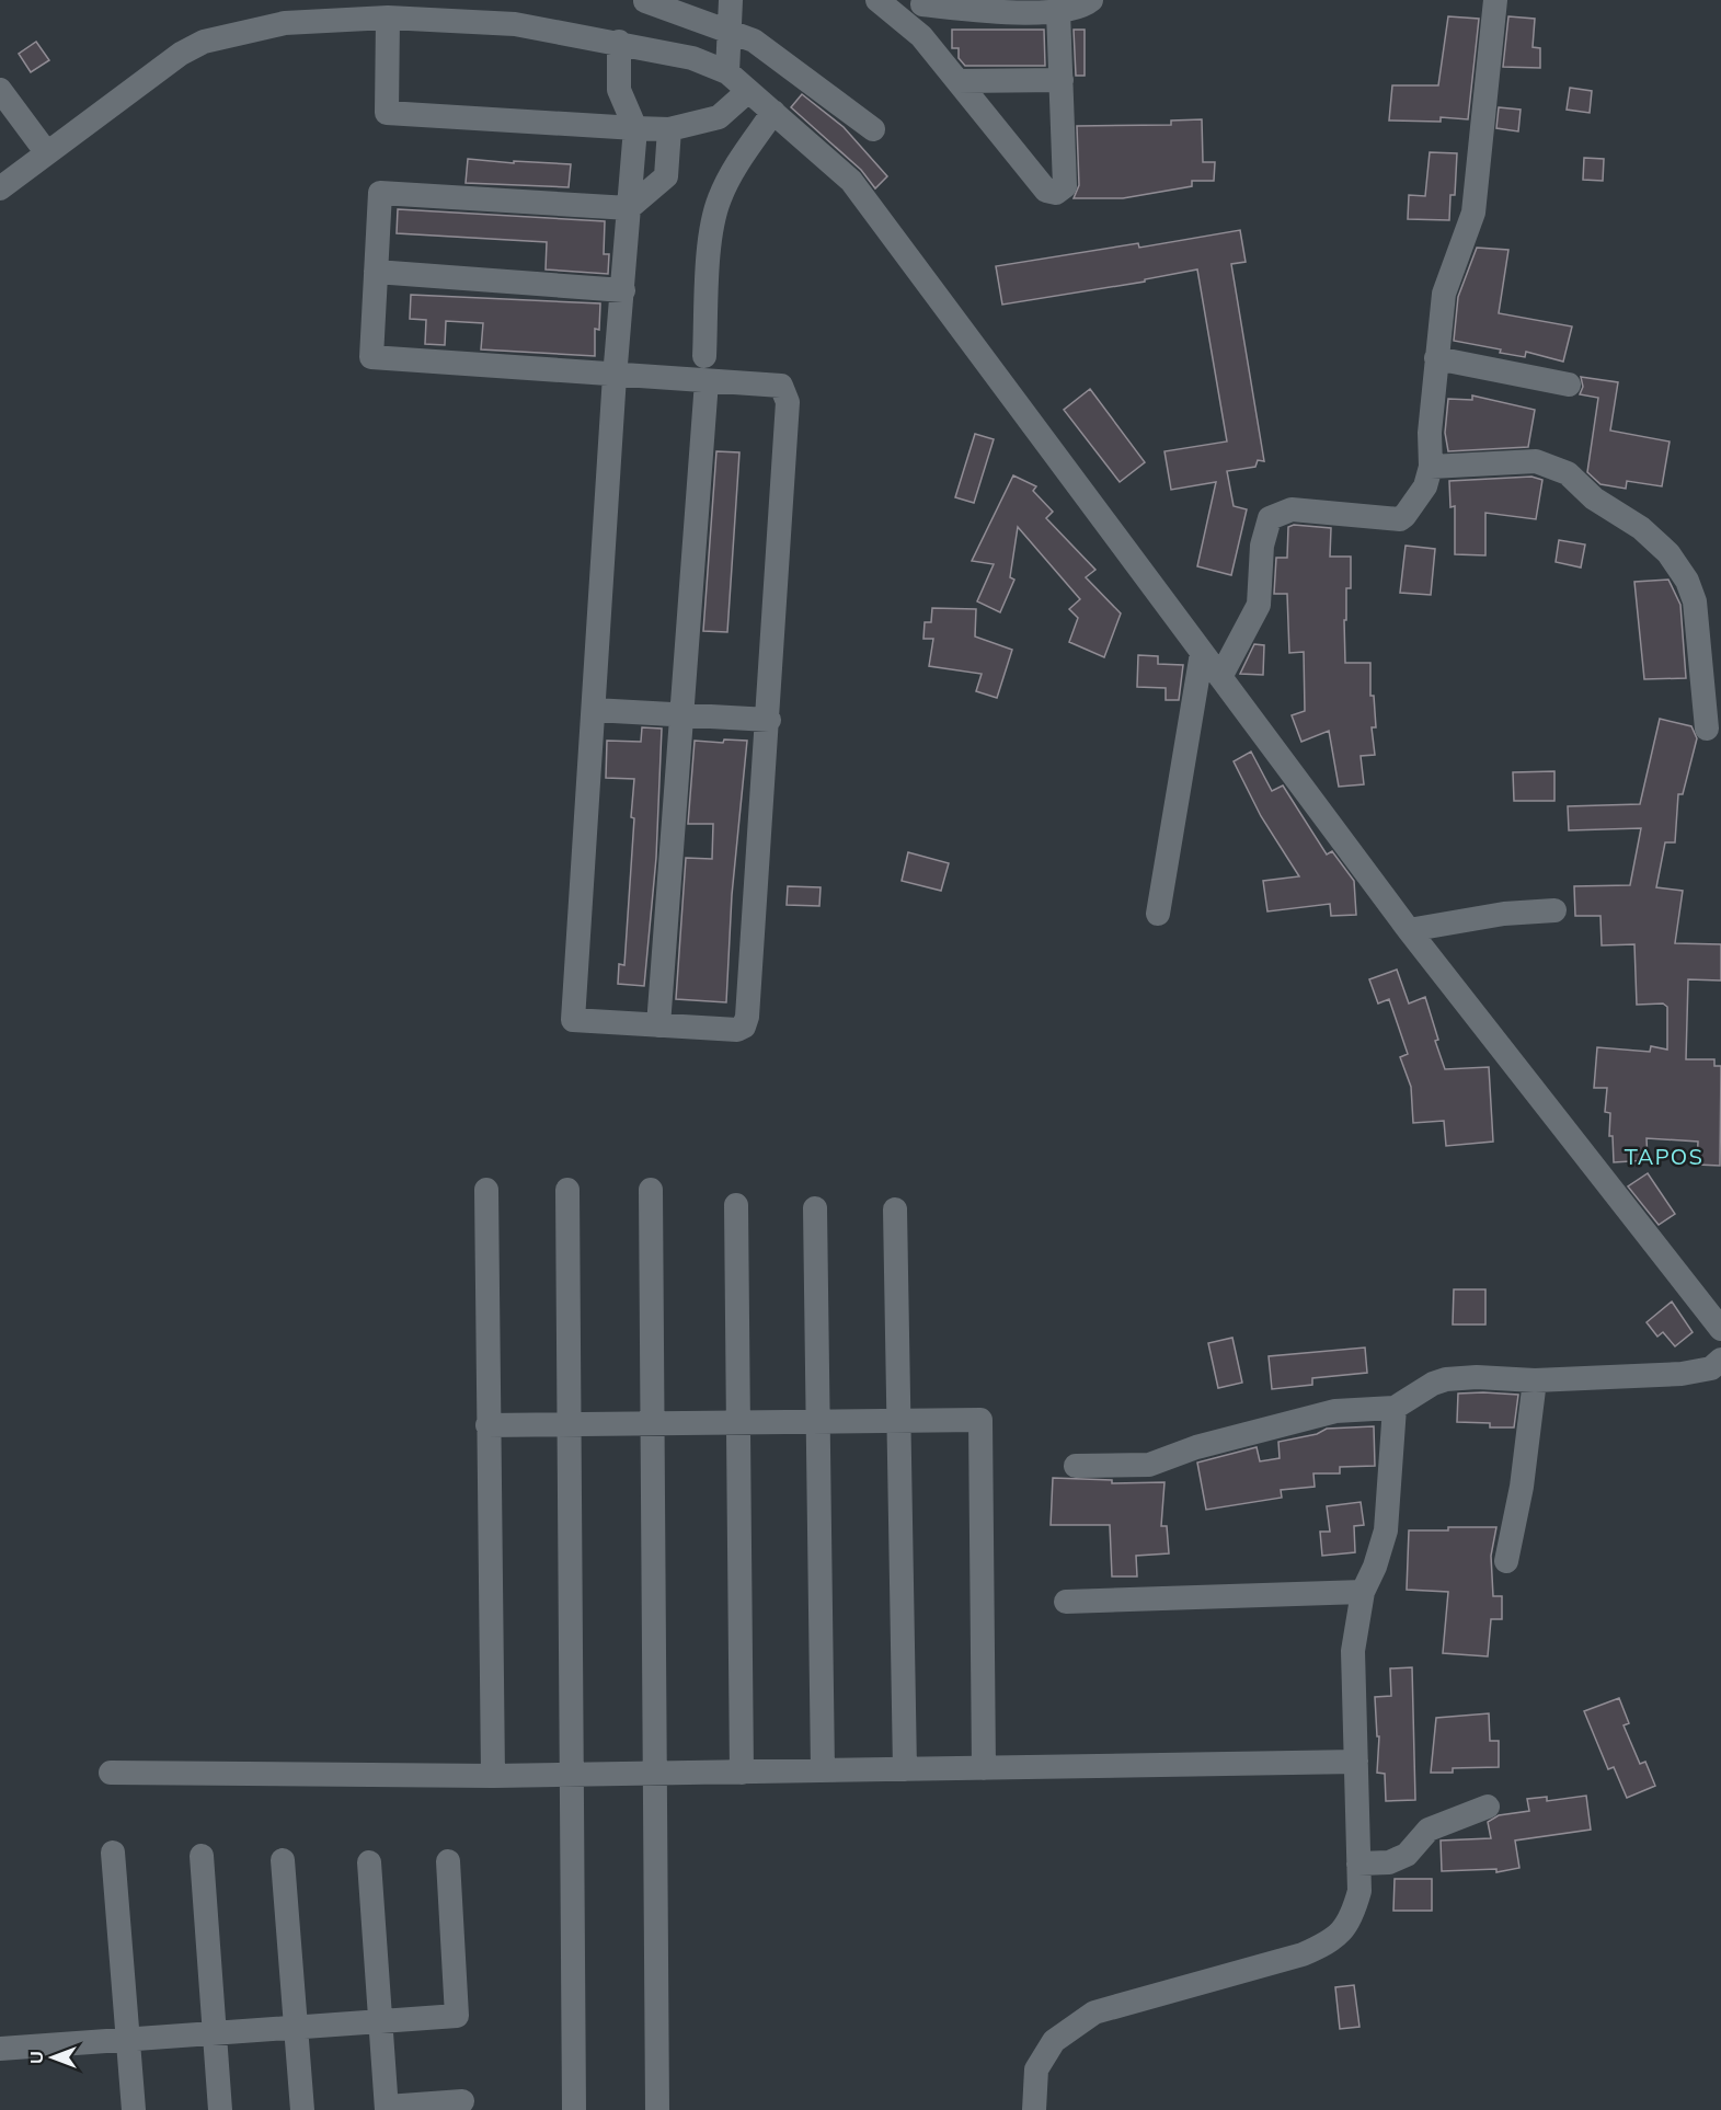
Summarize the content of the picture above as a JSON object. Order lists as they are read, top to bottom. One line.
{"districts":["TAPOS"],"north":"left"}
